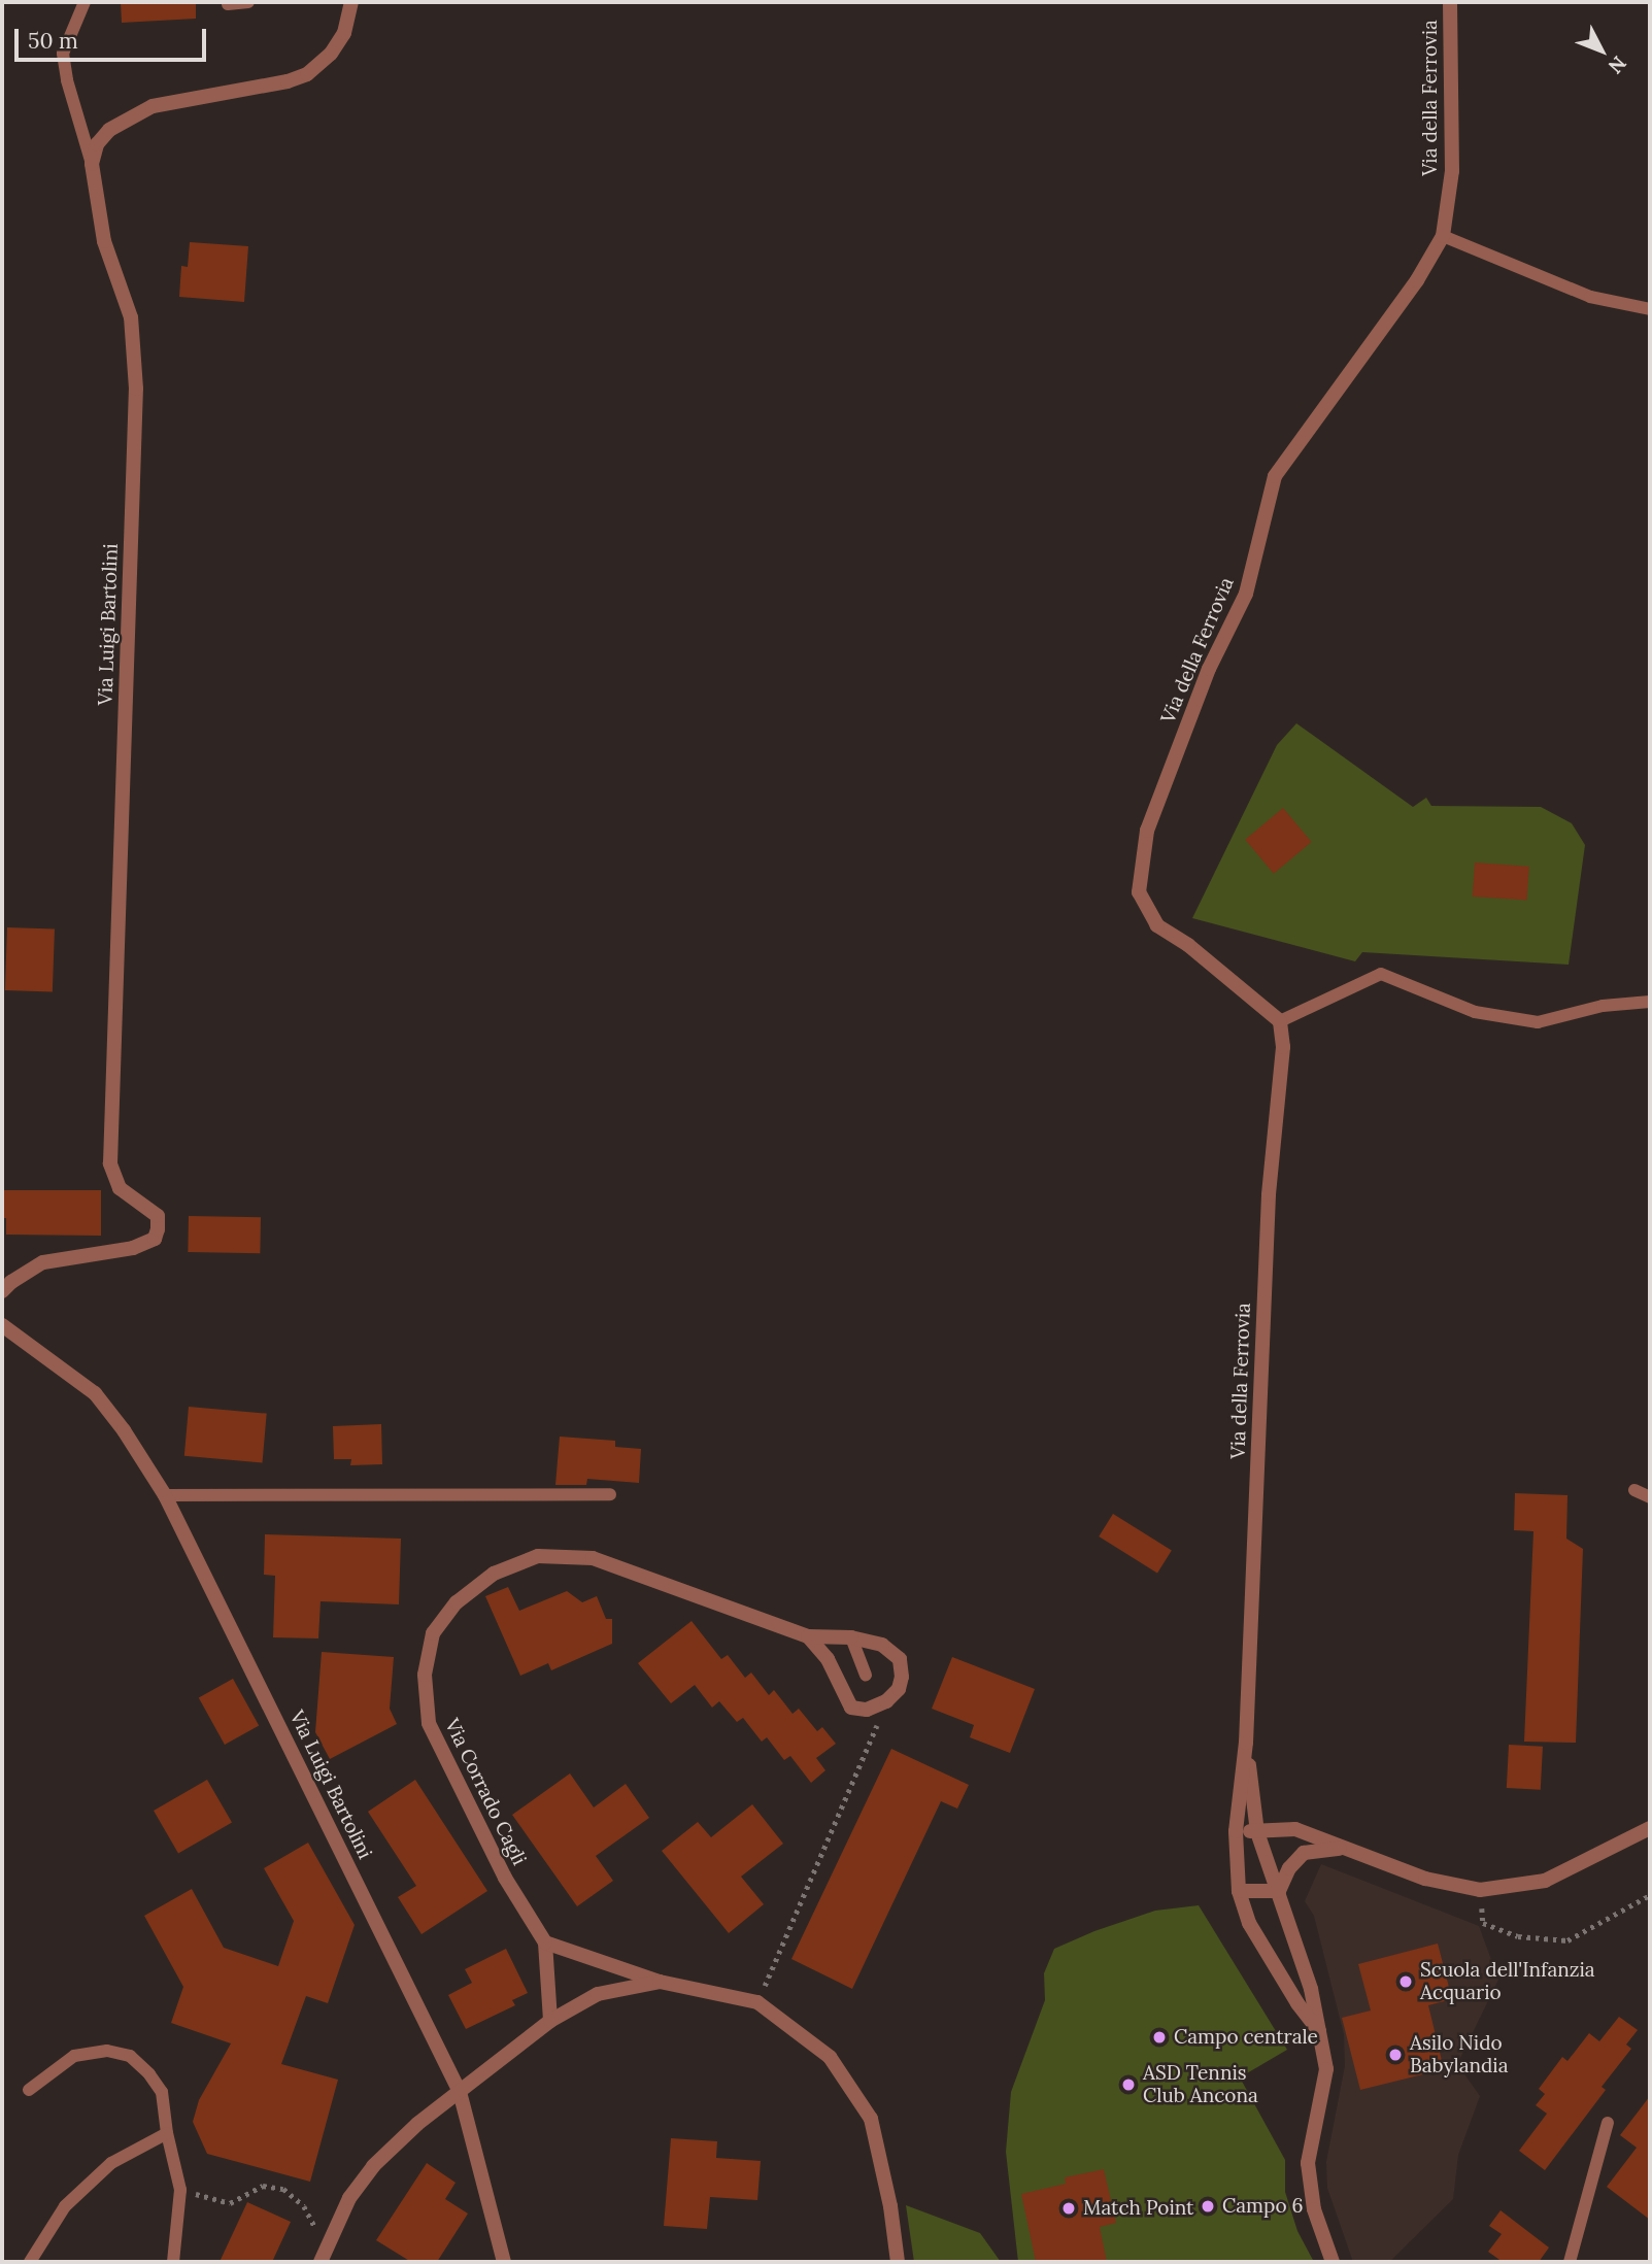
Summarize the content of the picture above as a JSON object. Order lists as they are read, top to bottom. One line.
{"streets":{"street":["Via della Ferrovia","Via Luigi Bartolini","Via Corrado Cagli"]},"places":["Scuola dell'Infanzia Acquario","Campo centrale","Asilo Nido Babylandia","ASD Tennis Club Ancona","Campo 6","Match Point"],"scale_bar":"50 m","north":"bottom right"}
